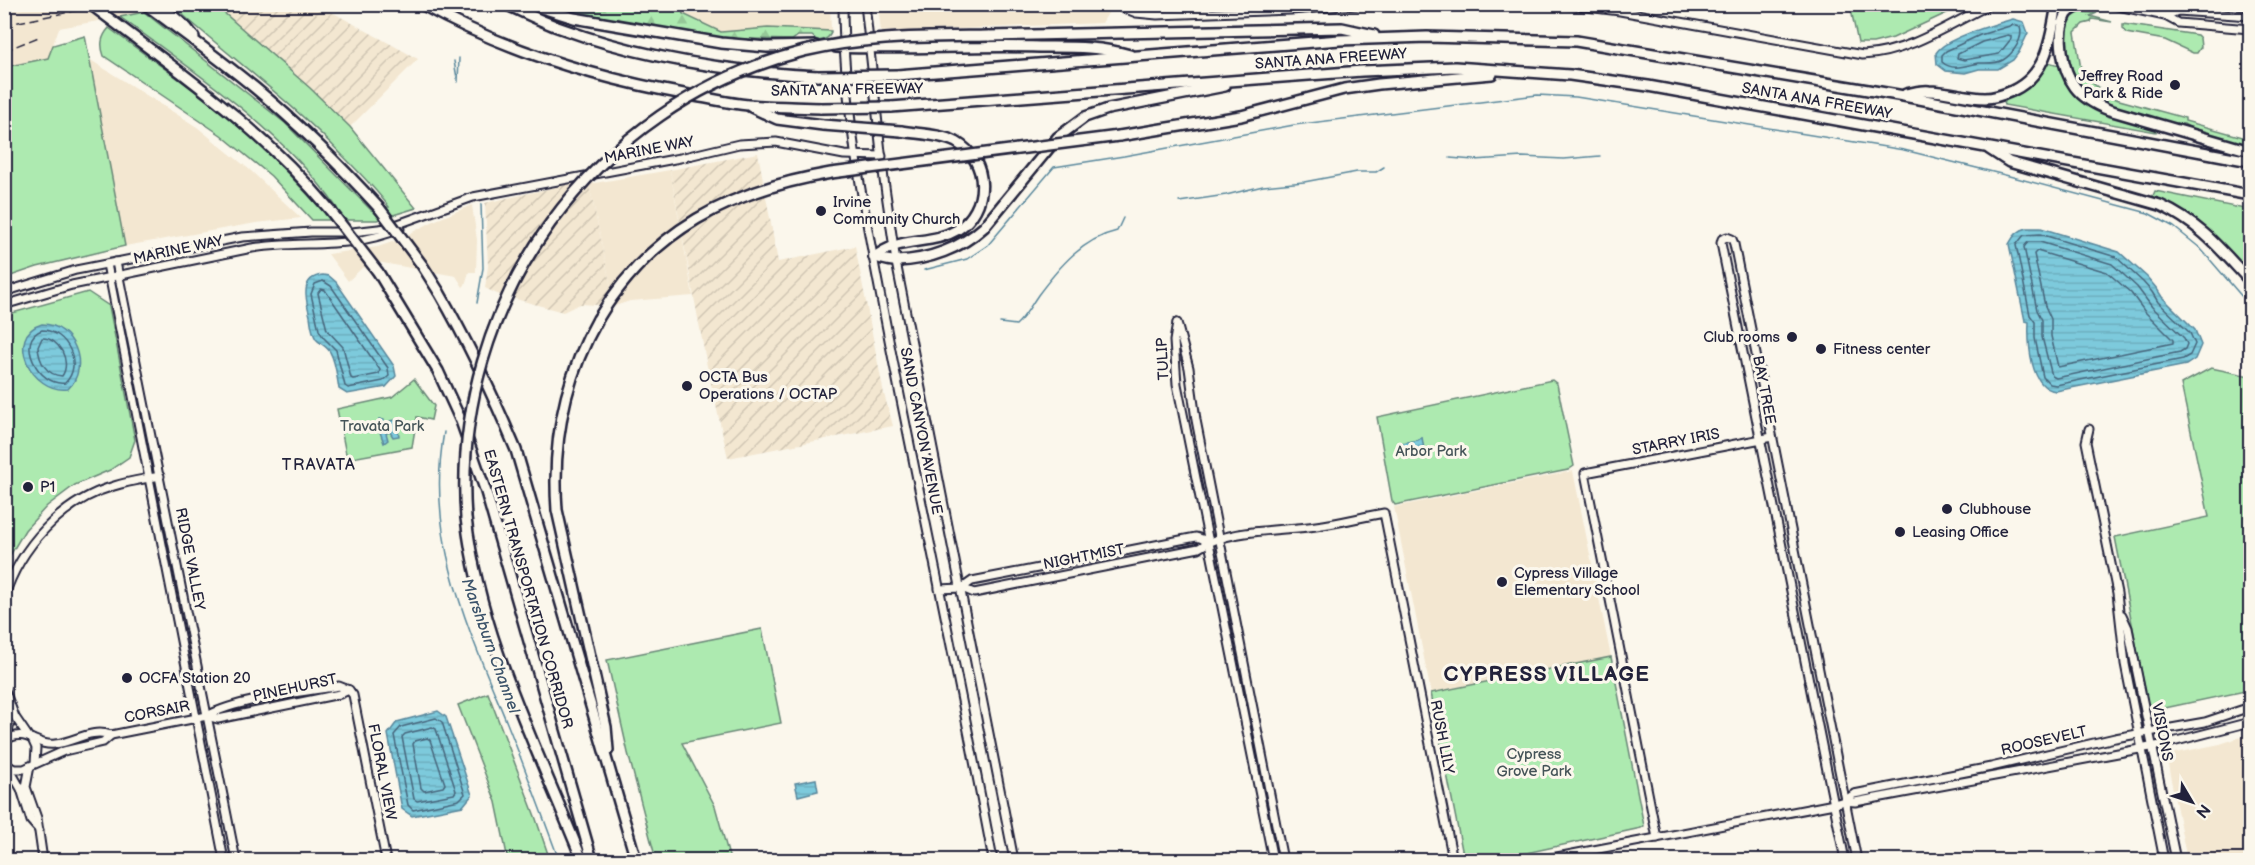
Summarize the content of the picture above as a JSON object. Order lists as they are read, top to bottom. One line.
{"streets":{"highway":["SANTA ANA FREEWAY","EASTERN TRANSPORTATION CORRIDOR"],"street":["MARINE WAY","TULIP","BAY TREE","SAND CANYON AVENUE","STARRY IRIS","NIGHTMIST","RIDGE VALLEY","PINEHURST","CORSAIR","VISIONS","RUSH LILY","ROOSEVELT","FLORAL VIEW"]},"crossings":[["MARINE WAY","SAND CANYON AVENUE"],["MARINE WAY","RIDGE VALLEY"],["TULIP","NIGHTMIST"],["BAY TREE","STARRY IRIS"],["BAY TREE","ROOSEVELT"],["SAND CANYON AVENUE","NIGHTMIST"],["STARRY IRIS","ROOSEVELT"],["NIGHTMIST","RUSH LILY"],["RIDGE VALLEY","PINEHURST"],["RIDGE VALLEY","CORSAIR"],["PINEHURST","CORSAIR"],["PINEHURST","FLORAL VIEW"],["VISIONS","ROOSEVELT"]],"districts":["TRAVATA","CYPRESS VILLAGE"],"water":["Marshburn Channel"],"parks":["Travata Park","Arbor Park","Cypress Grove Park"],"places":["Jeffrey Road Park & Ride","Irvine Community Church","Club rooms","Fitness center","OCTA Bus Operations / OCTAP","P1","Clubhouse","Leasing Office","Cypress Village Elementary School","OCFA Station 20"],"north":"bottom right"}
